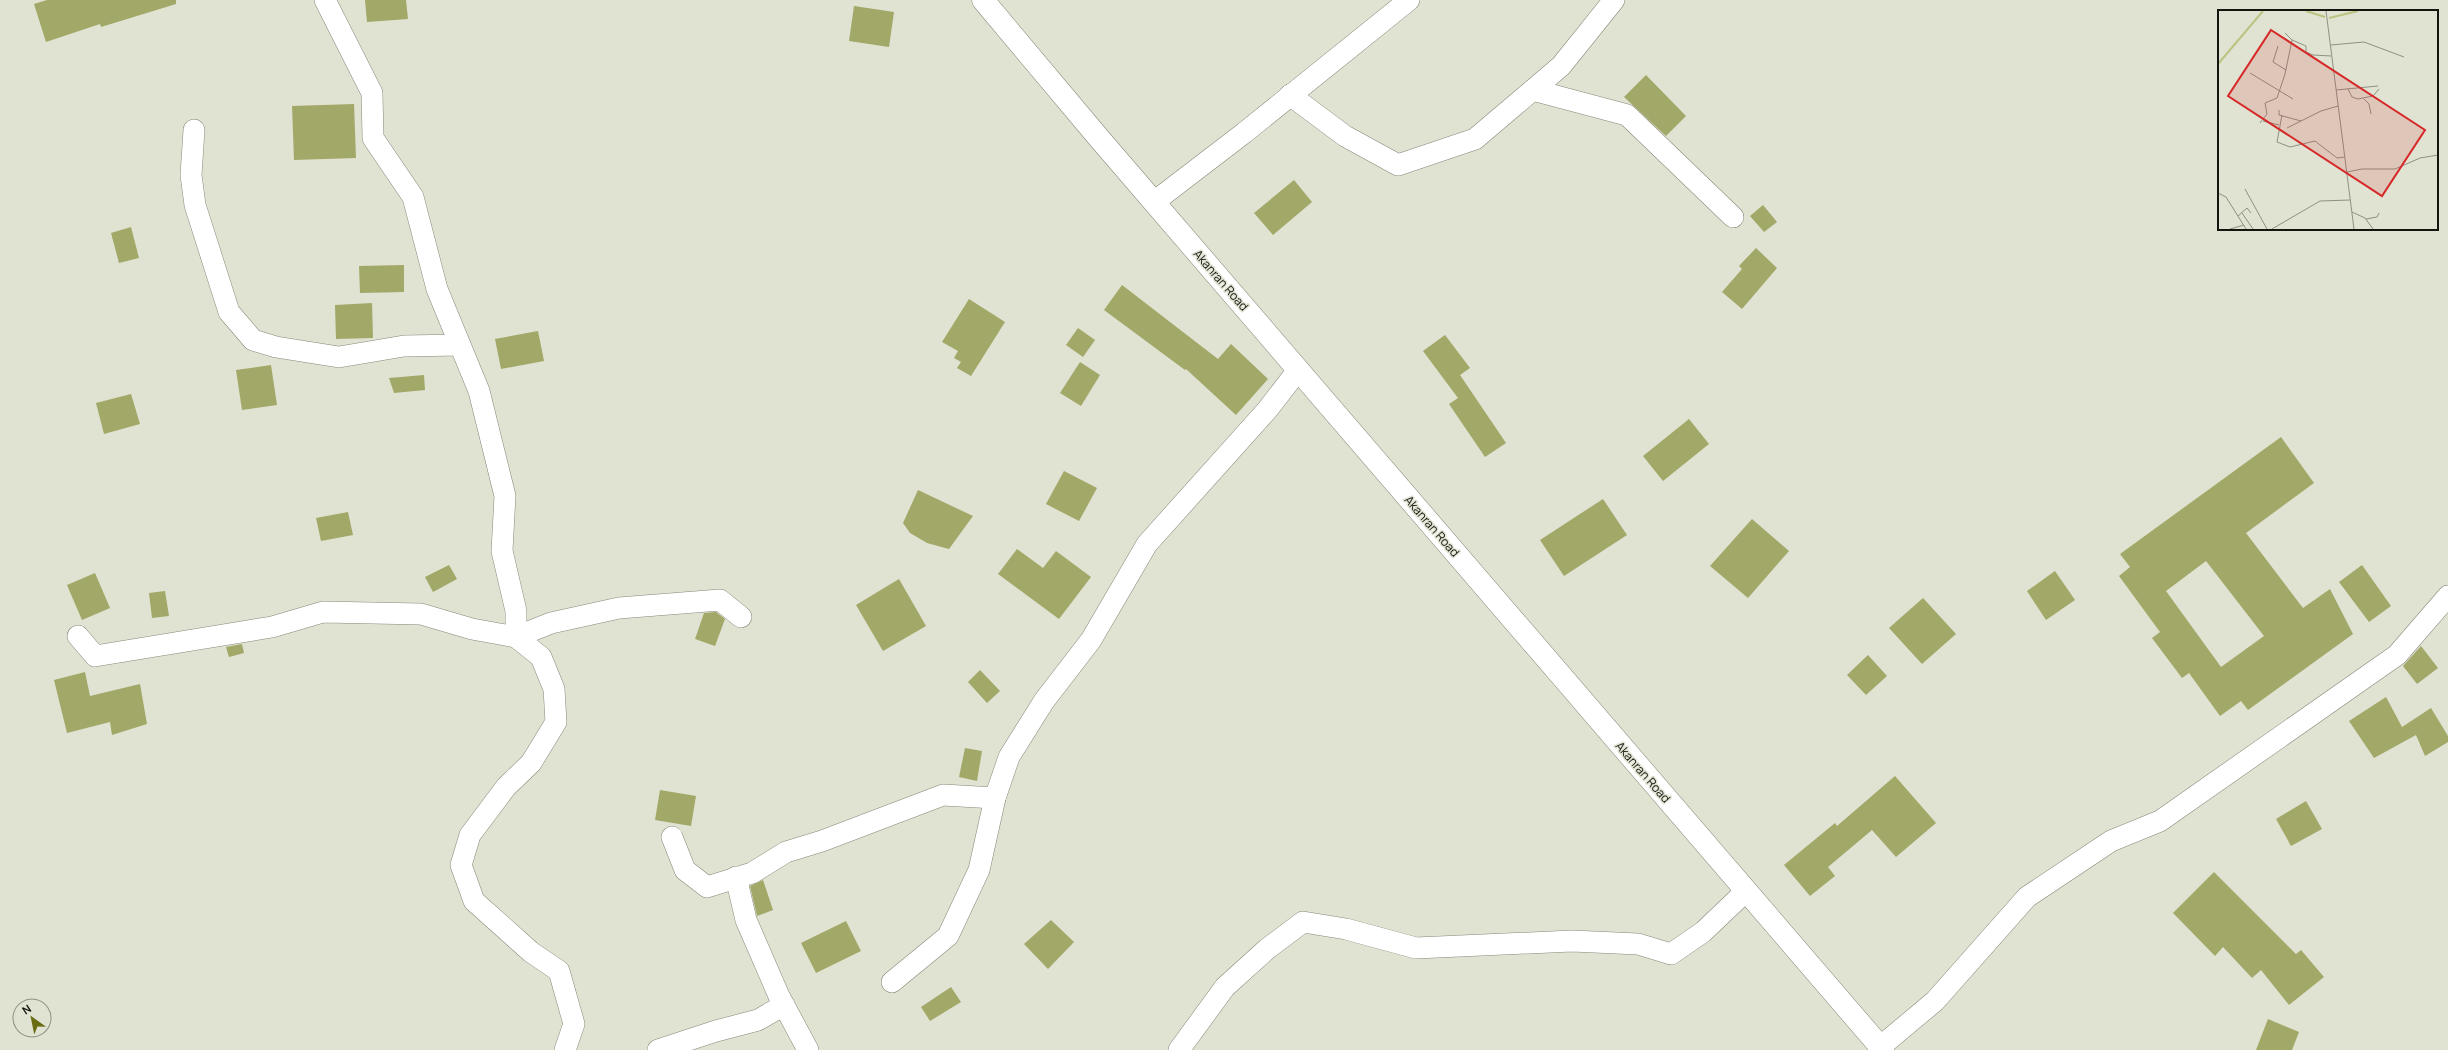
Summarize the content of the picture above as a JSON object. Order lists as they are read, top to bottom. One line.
{"streets":{"main road":["Akanran Road"]},"north":"top left"}
